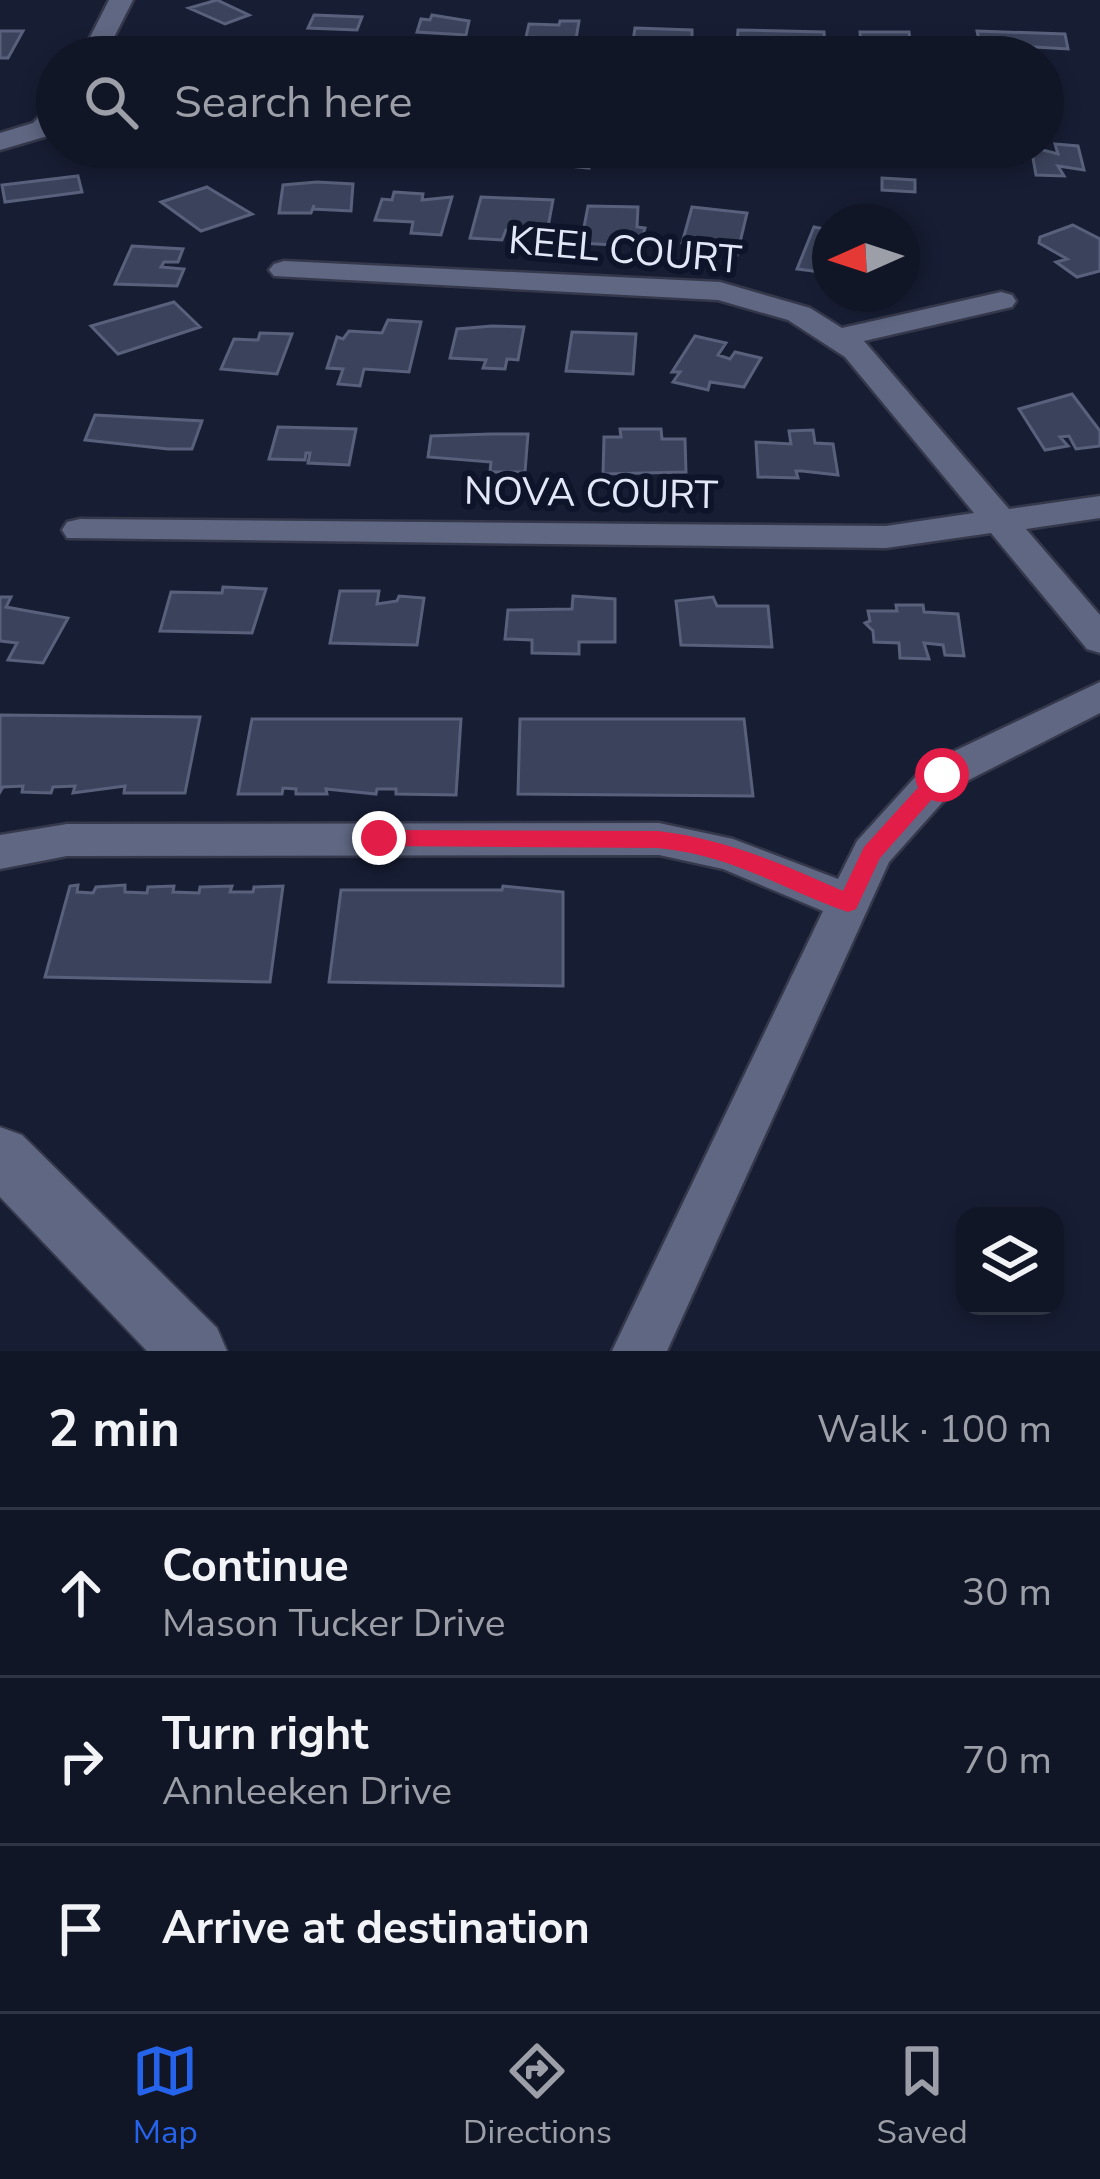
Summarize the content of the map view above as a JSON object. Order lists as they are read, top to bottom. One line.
{"streets":{"street":["KEEL COURT","NOVA COURT"]},"crossings":[["KEEL COURT","NOVA COURT"]],"north":"left","page":{"search":"Search here","heading":["2 min","Walk · 100 m"],"list":[["Continue","Mason Tucker Drive","30 m"],["Turn right","Annleeken Drive","70 m"],"Arrive at destination"],"nav":["Map","Directions","Saved"]}}
